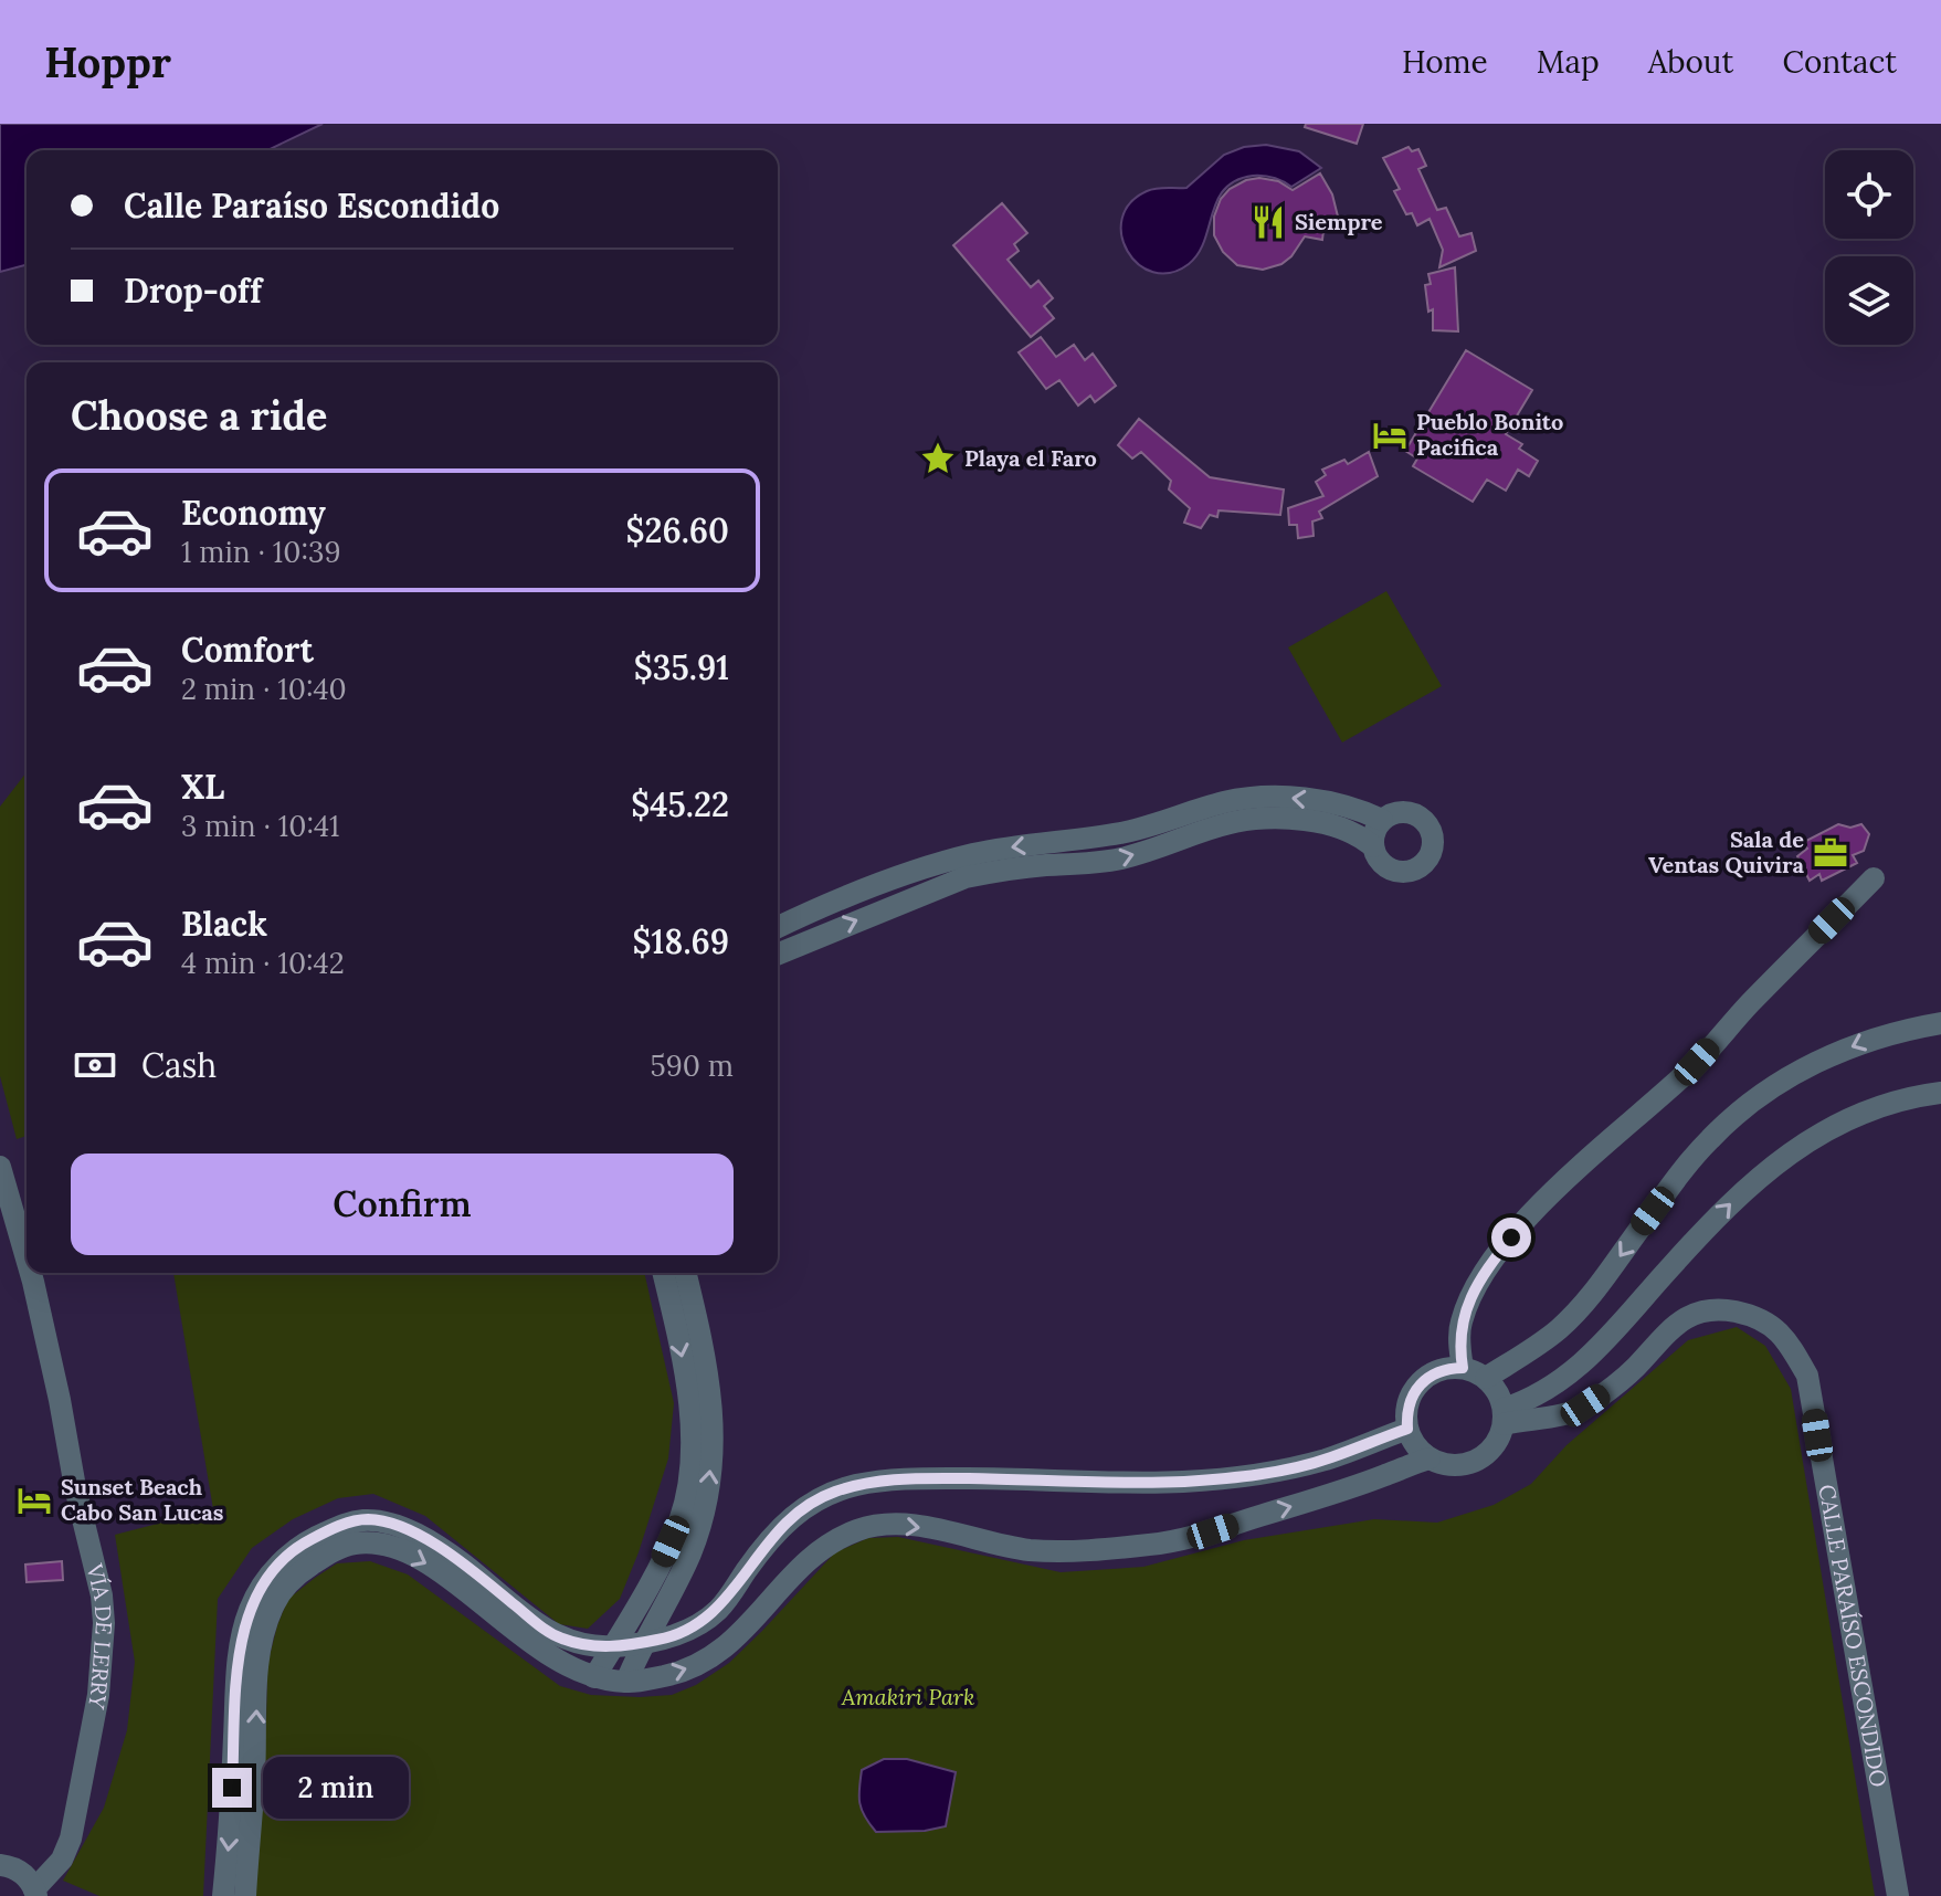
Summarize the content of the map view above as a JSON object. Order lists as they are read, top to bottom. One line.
{"streets":{"street":["CALLE PARAÍSO ESCONDIDO","VÍA DE LERRY"]},"parks":["Amakiri Park"],"places":{"restaurant":["Siempre"],"hotel":["Pueblo Bonito Pacifica","Sunset Beach Cabo San Lucas"],"place":["Playa el Faro"],"office":["Sala de Ventas Quivira"]},"page":{"header":"Hoppr","nav":["Home","Map","About","Contact"],"banner":["Calle Paraíso Escondido","Drop-off"],"heading":"Choose a ride","list":[{"name":"Economy","note":"1 min · 10:39","value":"$26.60"},{"name":"Comfort","note":"2 min · 10:40","value":"$35.91"},{"name":"XL","note":"3 min · 10:41","value":"$45.22"},{"name":"Black","note":"4 min · 10:42","value":"$18.69"}],"pay":["Cash","590 m"],"buttons":"Confirm","bubble":"2 min"}}
